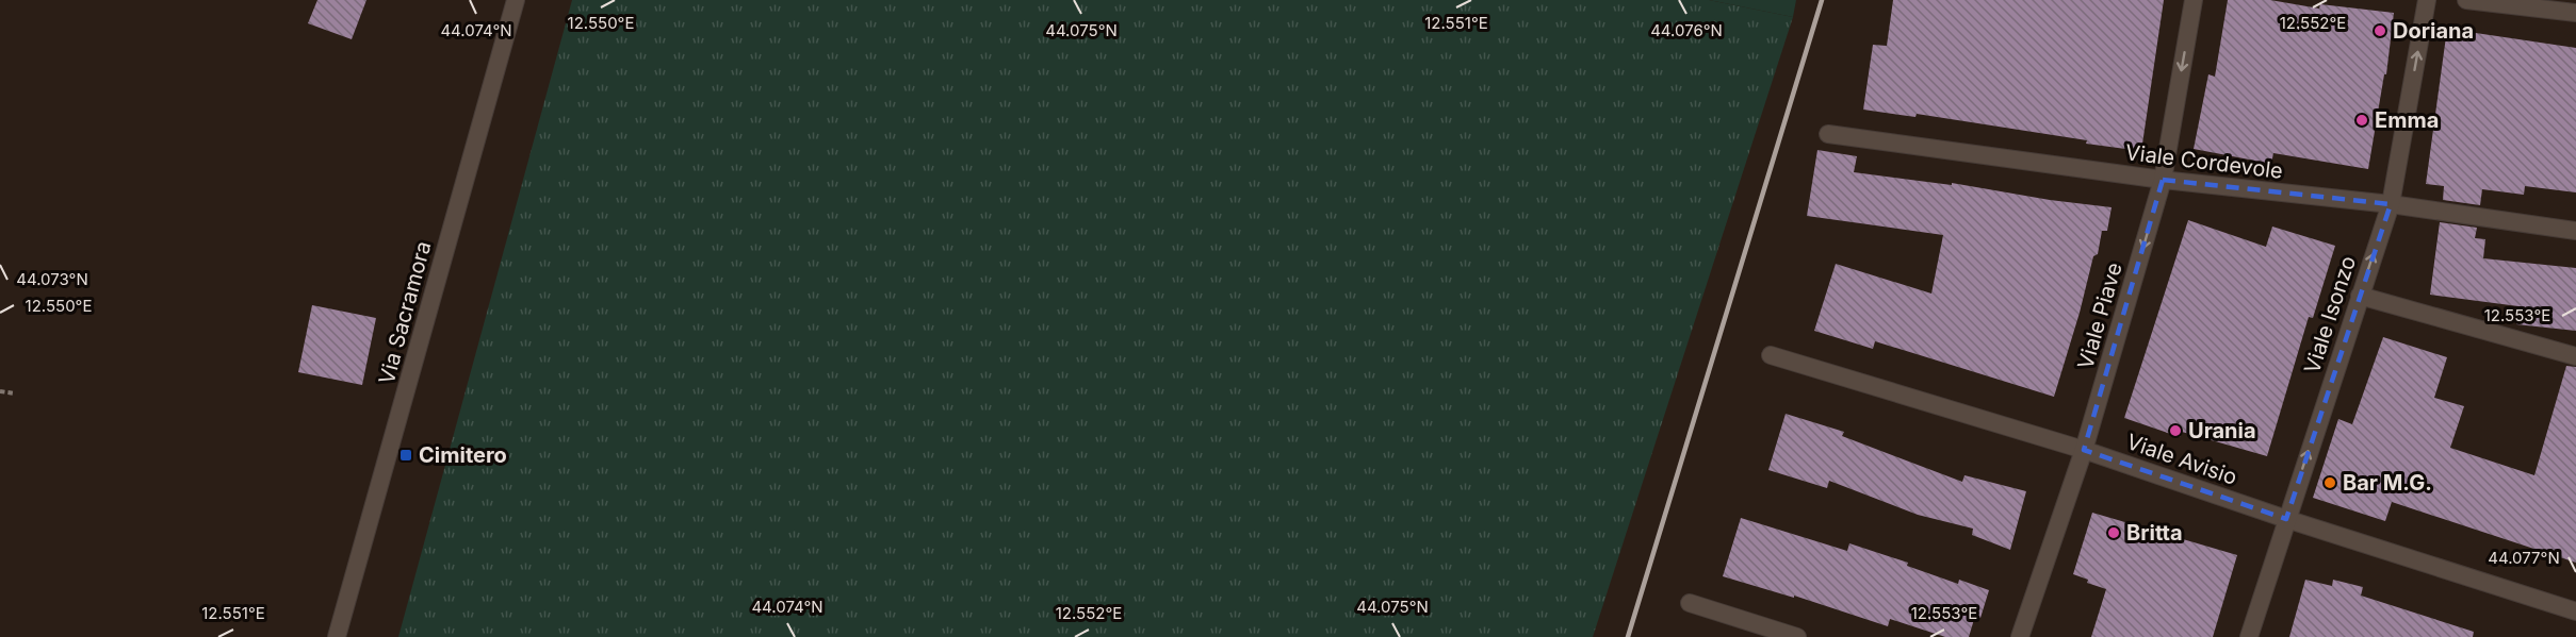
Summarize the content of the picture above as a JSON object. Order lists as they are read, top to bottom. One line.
{"streets":{"street":["Viale Cordevole","Via Sacramora","Viale Isonzo","Viale Piave","Viale Avisio"]},"crossings":[["Viale Cordevole","Viale Isonzo"],["Viale Cordevole","Viale Piave"],["Viale Isonzo","Viale Avisio"],["Viale Piave","Viale Avisio"]],"one_way":["Viale Isonzo","Viale Piave"],"places":{"other":["Doriana","Emma","Urania","Bar M.G.","Britta"],"transit":["Cimitero"]},"coordinates":["12.550°E","12.551°E","12.552°E","44.074°N","44.075°N","44.076°N","44.073°N","12.553°E","44.077°N"]}
